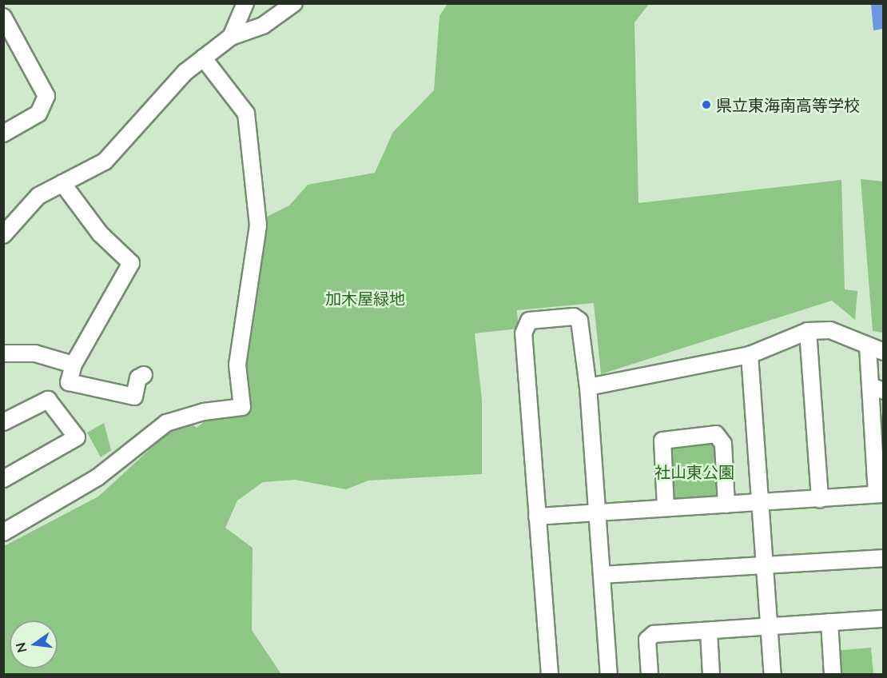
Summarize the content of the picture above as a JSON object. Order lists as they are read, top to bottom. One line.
{"parks":["加木屋緑地","社山東公園"],"places":["県立東海南高等学校"],"north":"left"}
